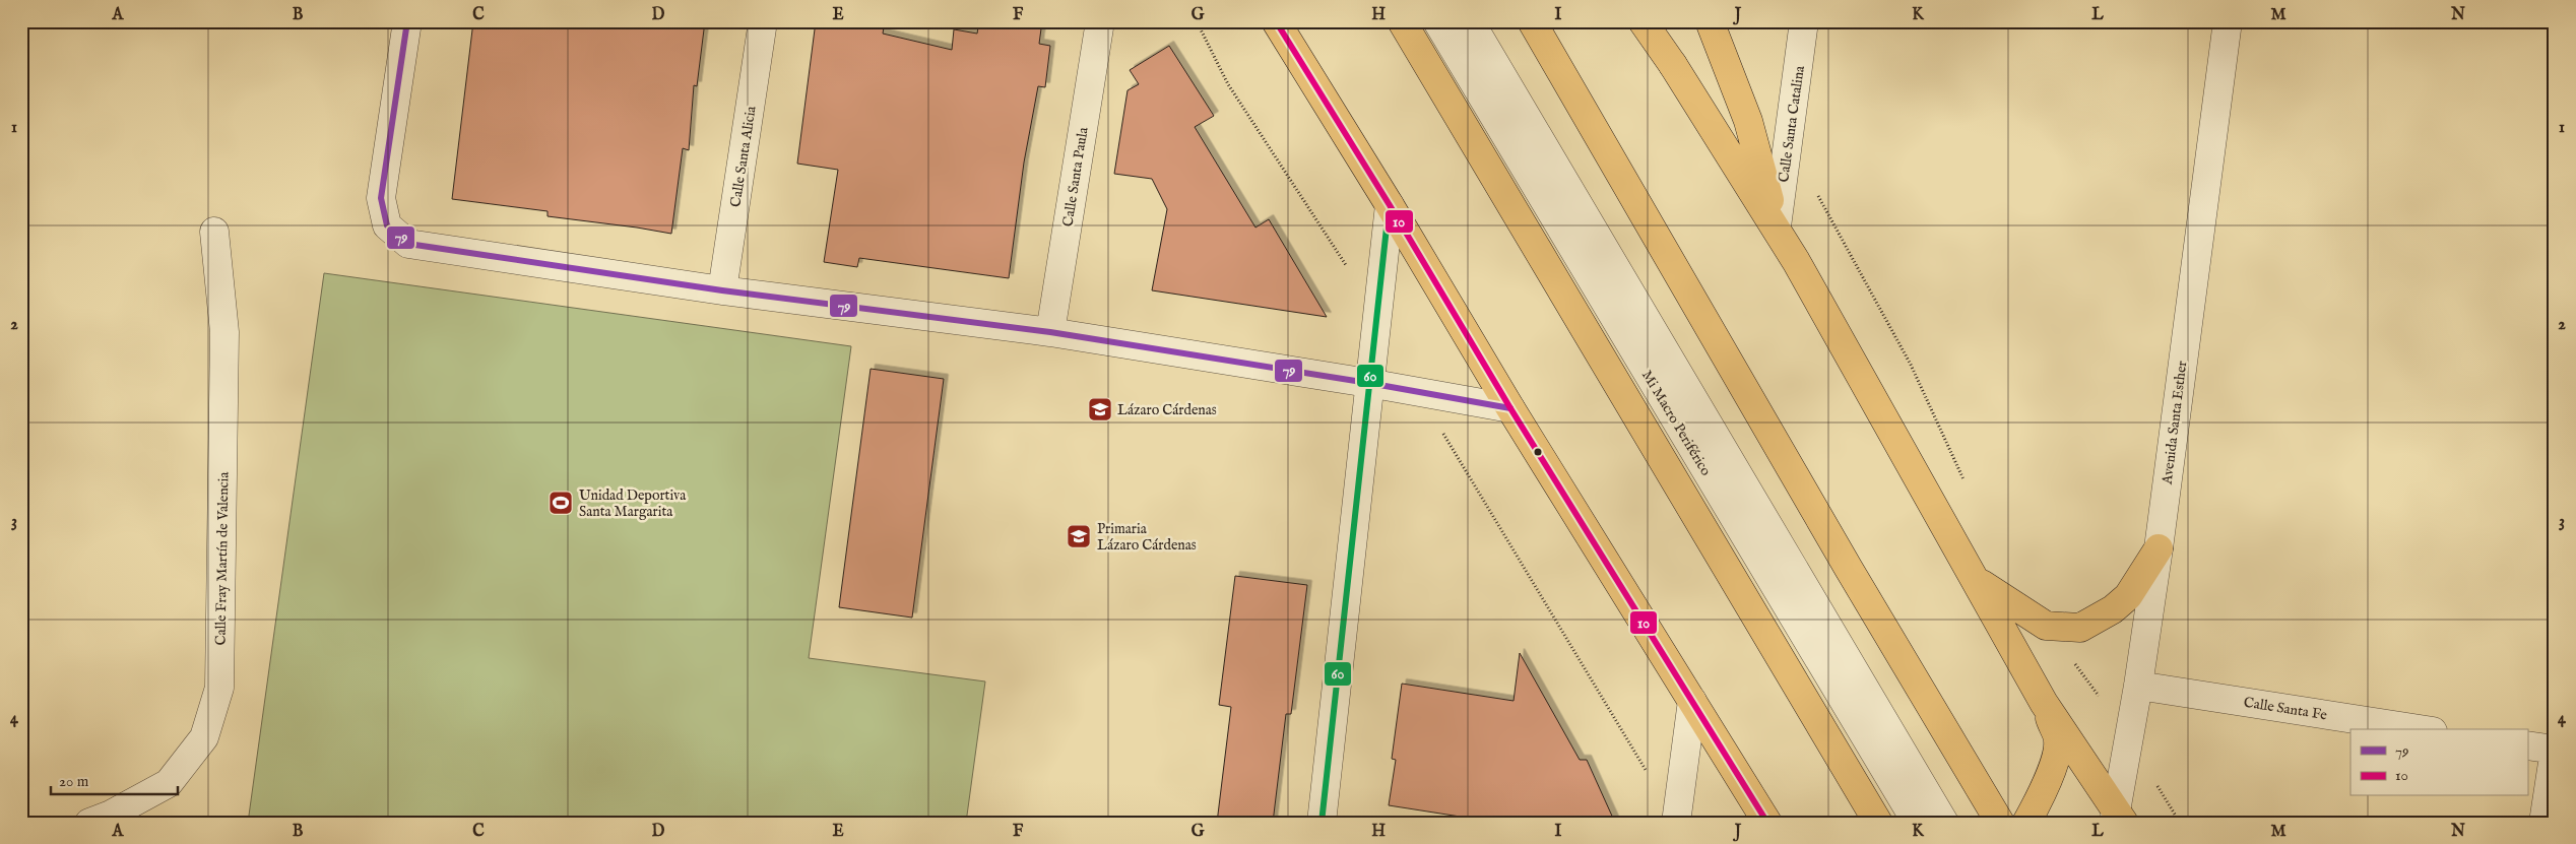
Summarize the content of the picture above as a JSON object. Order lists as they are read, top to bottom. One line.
{"streets":{"street":["Calle Santa Catalina","Calle Santa Alicia","Calle Santa Paula","Mi Macro Periférico","Avenida Santa Esther","Calle Fray Martín de Valencia","Calle Santa Fe"]},"crossings":[["Avenida Santa Esther","Calle Santa Fe"]],"places":{"school or university":["Lázaro Cárdenas","Primaria Lázaro Cárdenas"],"sports":["Unidad Deportiva Santa Margarita"]},"lines":["transit line 79","transit line 10","transit line 60"],"legend":["79","10"],"scale_bar":"20 m","grid":{"columns":["A","B","C","D","E","F","G","H","I","J","K","L","M","N"],"rows":["1","2","3","4"]}}
